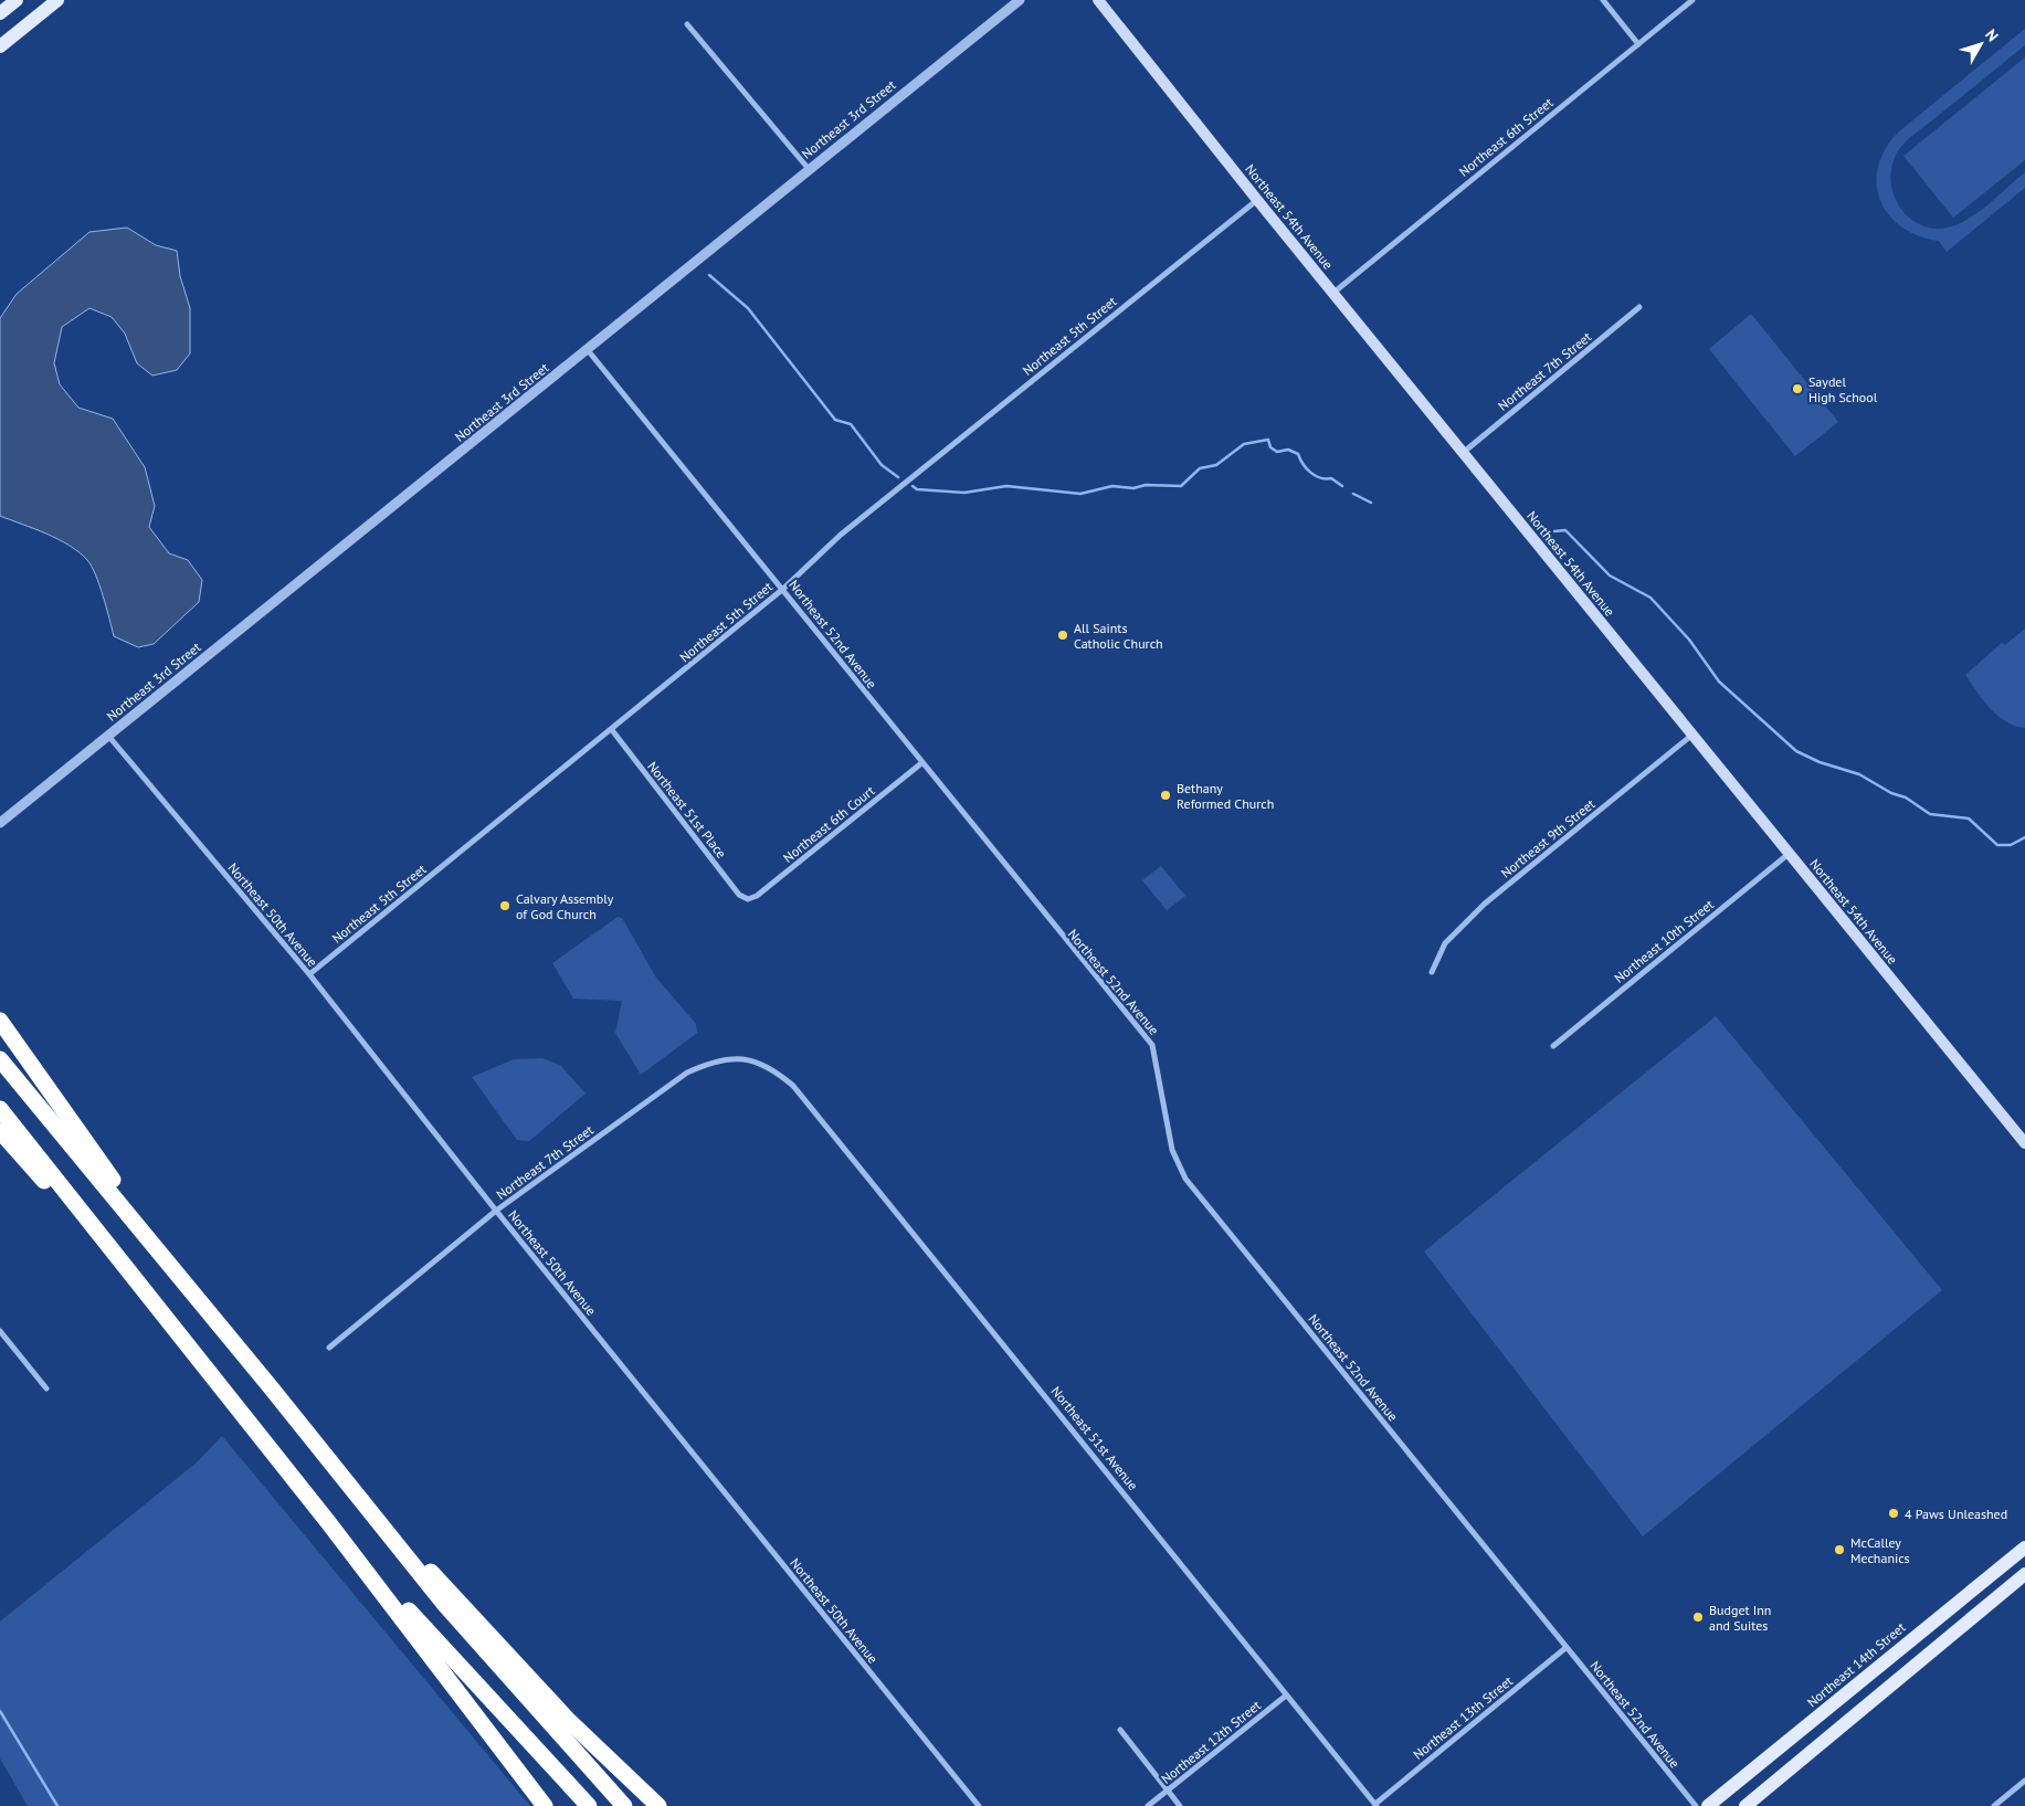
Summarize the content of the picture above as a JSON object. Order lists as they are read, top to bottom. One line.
{"streets":{"main road":["Northeast 54th Avenue","Northeast 14th Street"],"street":["Northeast 3rd Street","Northeast 6th Street","Northeast 5th Street","Northeast 7th Street","Northeast 52nd Avenue","Northeast 51st Place","Northeast 6th Court","Northeast 9th Street","Northeast 50th Avenue","Northeast 10th Street","Northeast 51st Avenue","Northeast 13th Street","Northeast 12th Street"]},"crossings":[["Northeast 3rd Street","Northeast 52nd Avenue"],["Northeast 3rd Street","Northeast 50th Avenue"],["Northeast 6th Street","Northeast 54th Avenue"],["Northeast 54th Avenue","Northeast 5th Street"],["Northeast 54th Avenue","Northeast 7th Street"],["Northeast 54th Avenue","Northeast 9th Street"],["Northeast 54th Avenue","Northeast 10th Street"],["Northeast 5th Street","Northeast 52nd Avenue"],["Northeast 5th Street","Northeast 51st Place"],["Northeast 5th Street","Northeast 50th Avenue"],["Northeast 7th Street","Northeast 50th Avenue"],["Northeast 7th Street","Northeast 51st Avenue"],["Northeast 52nd Avenue","Northeast 6th Court"],["Northeast 52nd Avenue","Northeast 13th Street"],["Northeast 51st Place","Northeast 6th Court"],["Northeast 51st Avenue","Northeast 13th Street"],["Northeast 51st Avenue","Northeast 12th Street"]],"places":["Saydel High School","All Saints Catholic Church","Bethany Reformed Church","Calvary Assembly of God Church","4 Paws Unleashed","McCalley Mechanics","Budget Inn and Suites"],"north":"top right"}
